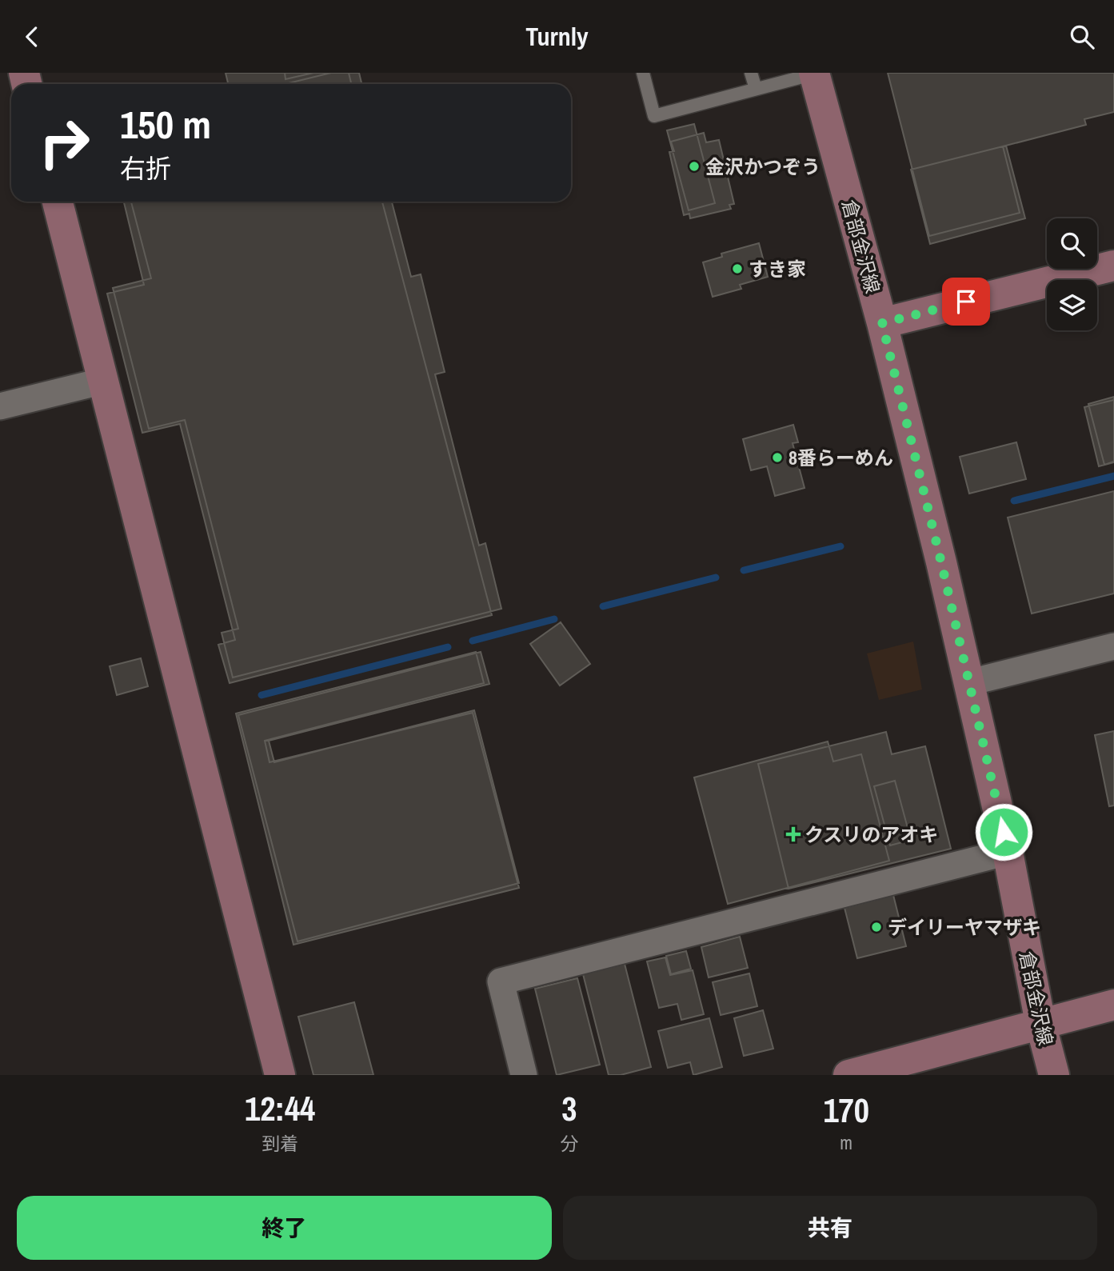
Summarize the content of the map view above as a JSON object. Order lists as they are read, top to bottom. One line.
{"streets":{"street":["倉部金沢線"]},"places":{"other":["金沢かつぞう","すき家","8番らーめん","デイリーヤマザキ"],"health":["クスリのアオキ"]},"page":{"header":"Turnly","turn":["150 m","右折"],"eta":["12:44","到着","3","分","170","m"],"buttons":["終了","共有"]}}
